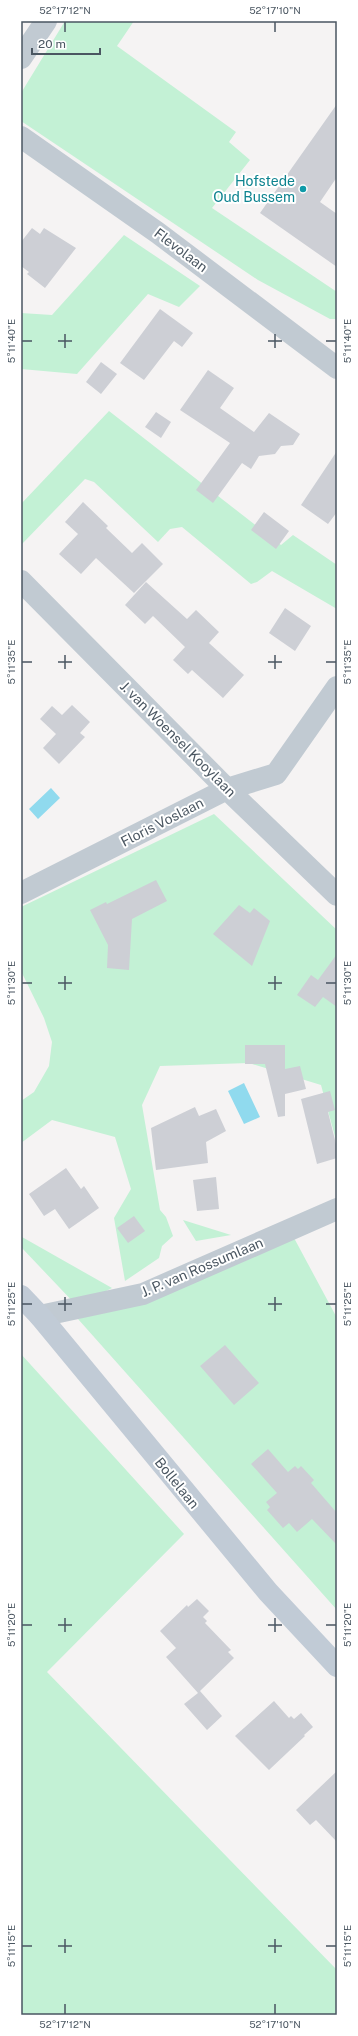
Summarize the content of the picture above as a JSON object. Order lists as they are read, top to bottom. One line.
{"streets":{"main road":["Bollelaan"],"street":["Flevolaan","J. van Woensel Kooylaan","Floris Voslaan","J. P. van Rossumlaan"]},"crossings":[["J. van Woensel Kooylaan","Floris Voslaan"],["J. P. van Rossumlaan","Bollelaan"]],"places":["Hofstede Oud Bussem"],"scale_bar":"20 m","coordinates":["52°17'12\"N","52°17'10\"N","5°11'40\"E","5°11'35\"E","5°11'30\"E","5°11'25\"E","5°11'20\"E","5°11'15\"E"]}
